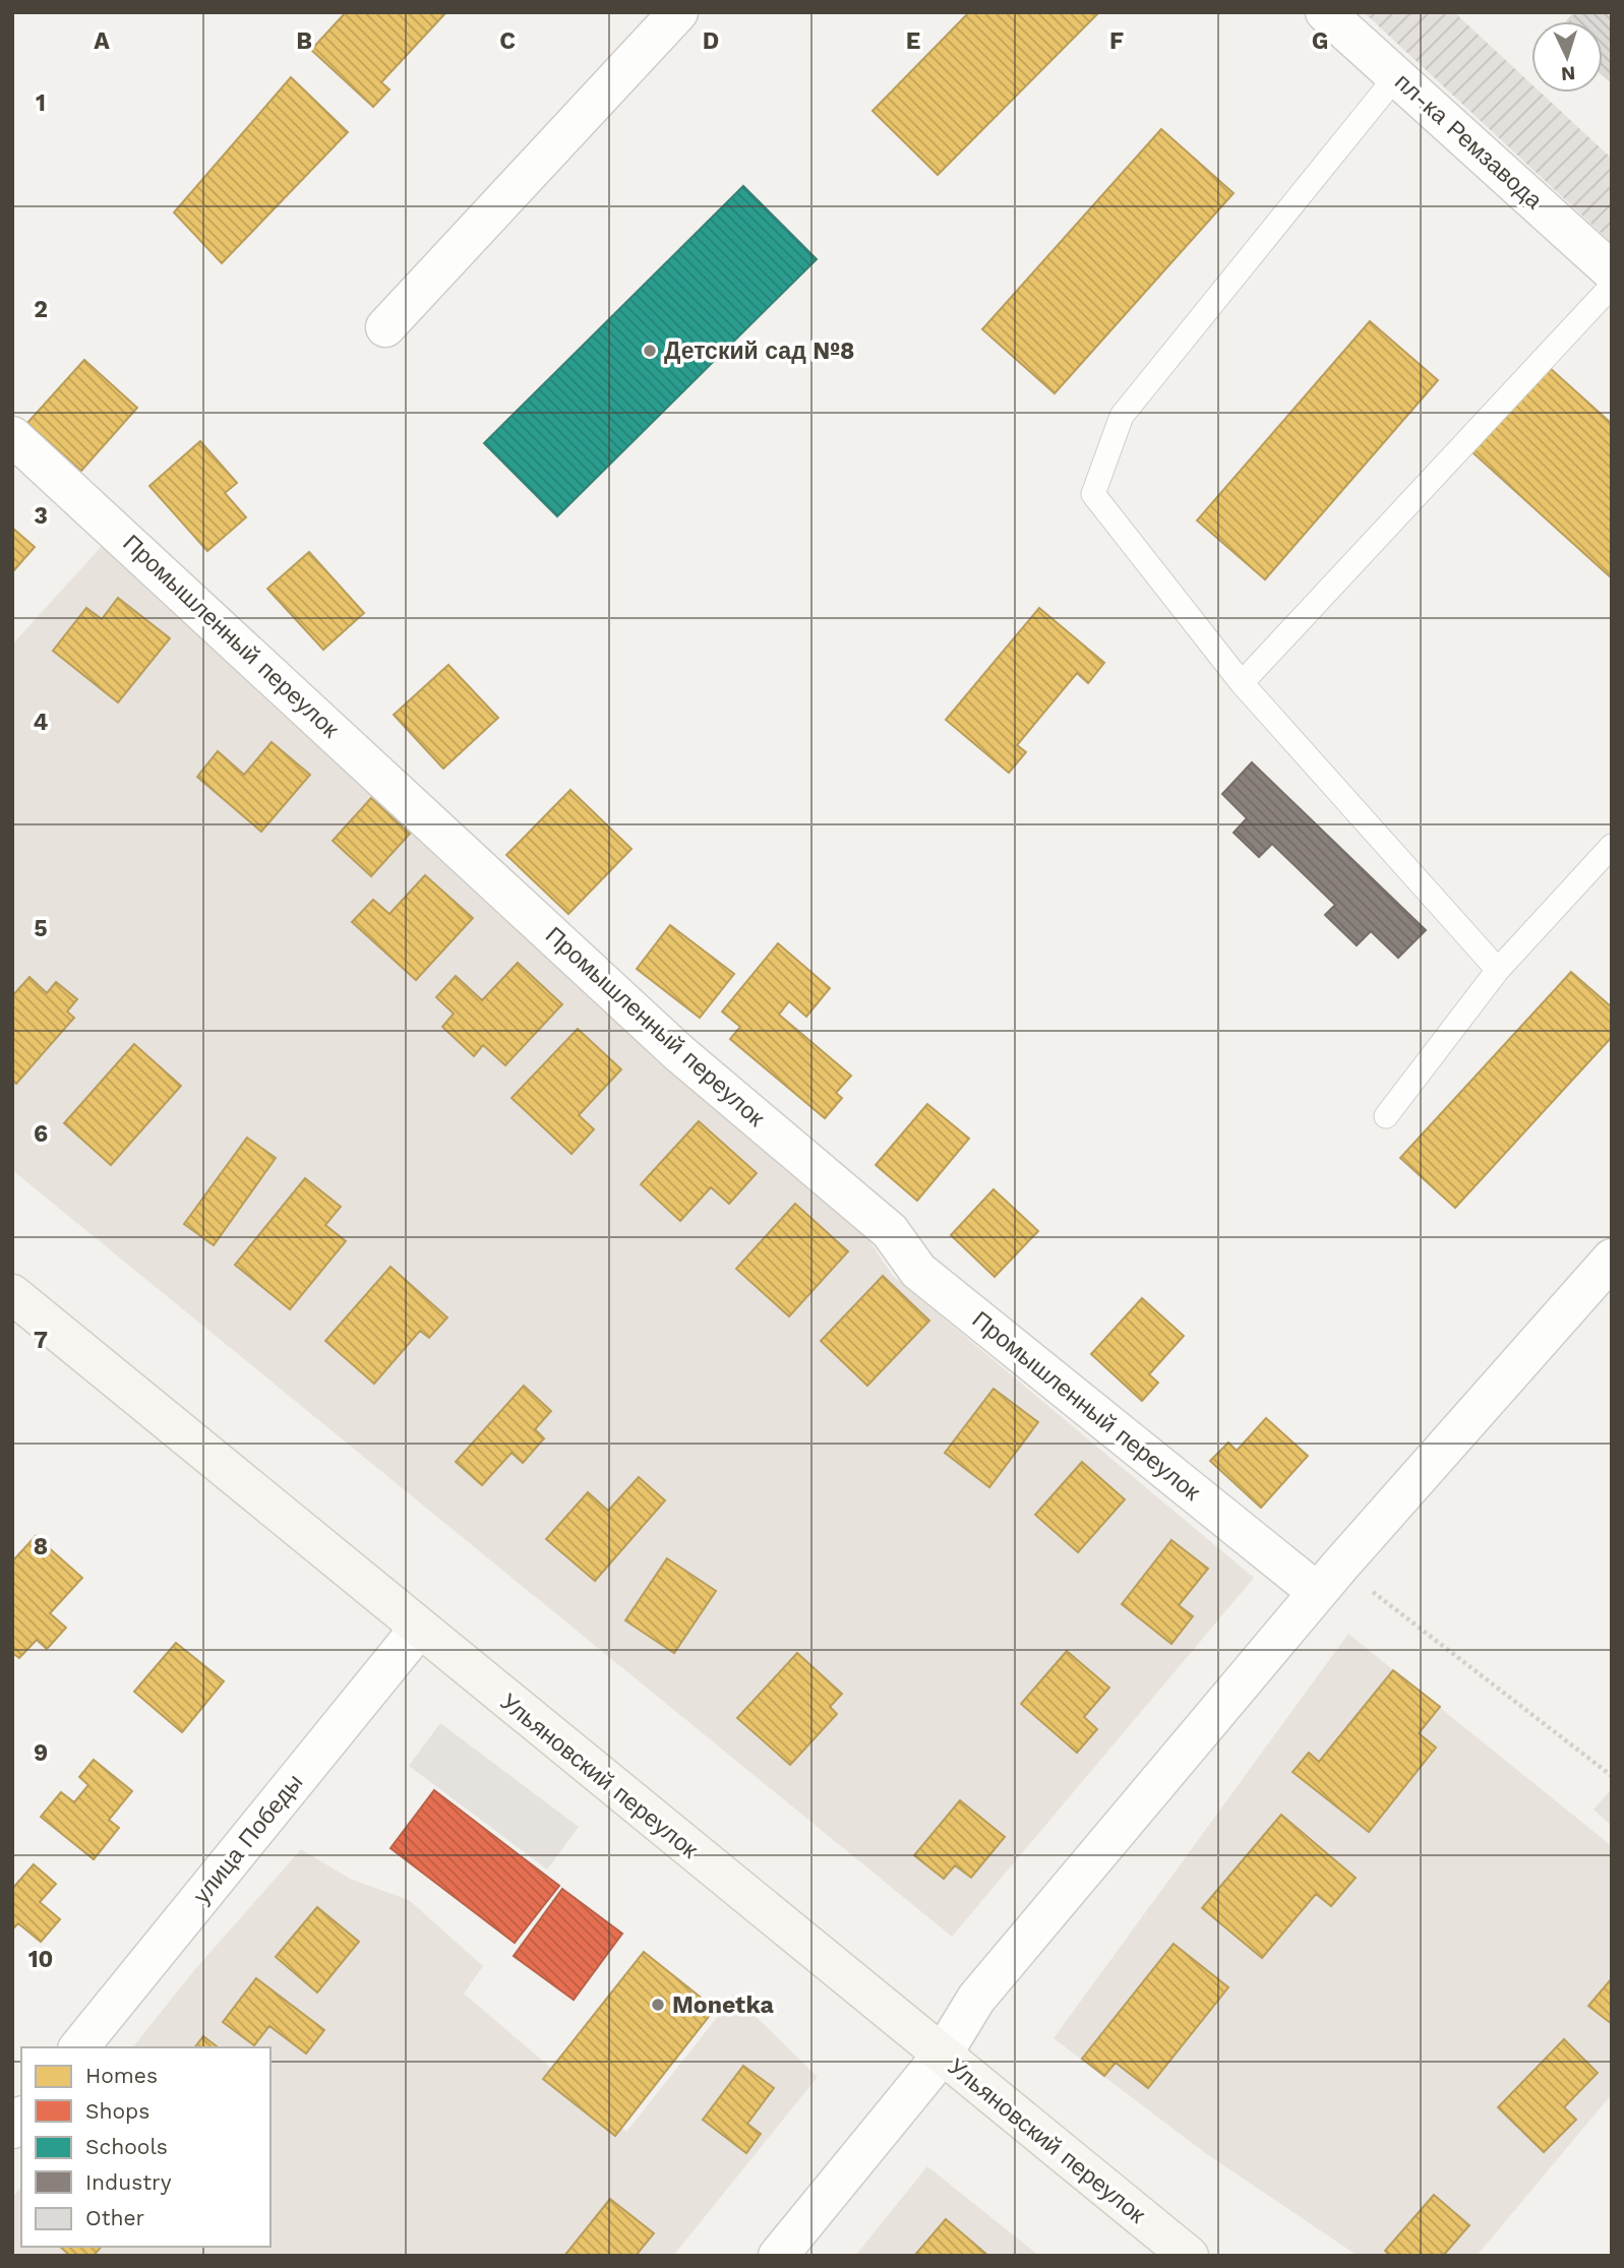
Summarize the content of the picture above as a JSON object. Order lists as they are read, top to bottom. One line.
{"streets":{"main road":["Ульяновский переулок"],"street":["пл-ка Ремзавода","Промышленный переулок","улица Победы"]},"crossings":[["Ульяновский переулок","улица Победы"]],"places":["Детский сад №8","Monetka"],"legend":["Homes","Shops","Schools","Industry","Other"],"north":"bottom","grid":{"columns":["A","B","C","D","E","F","G"],"rows":["1","2","3","4","5","6","7","8","9","10"]}}
